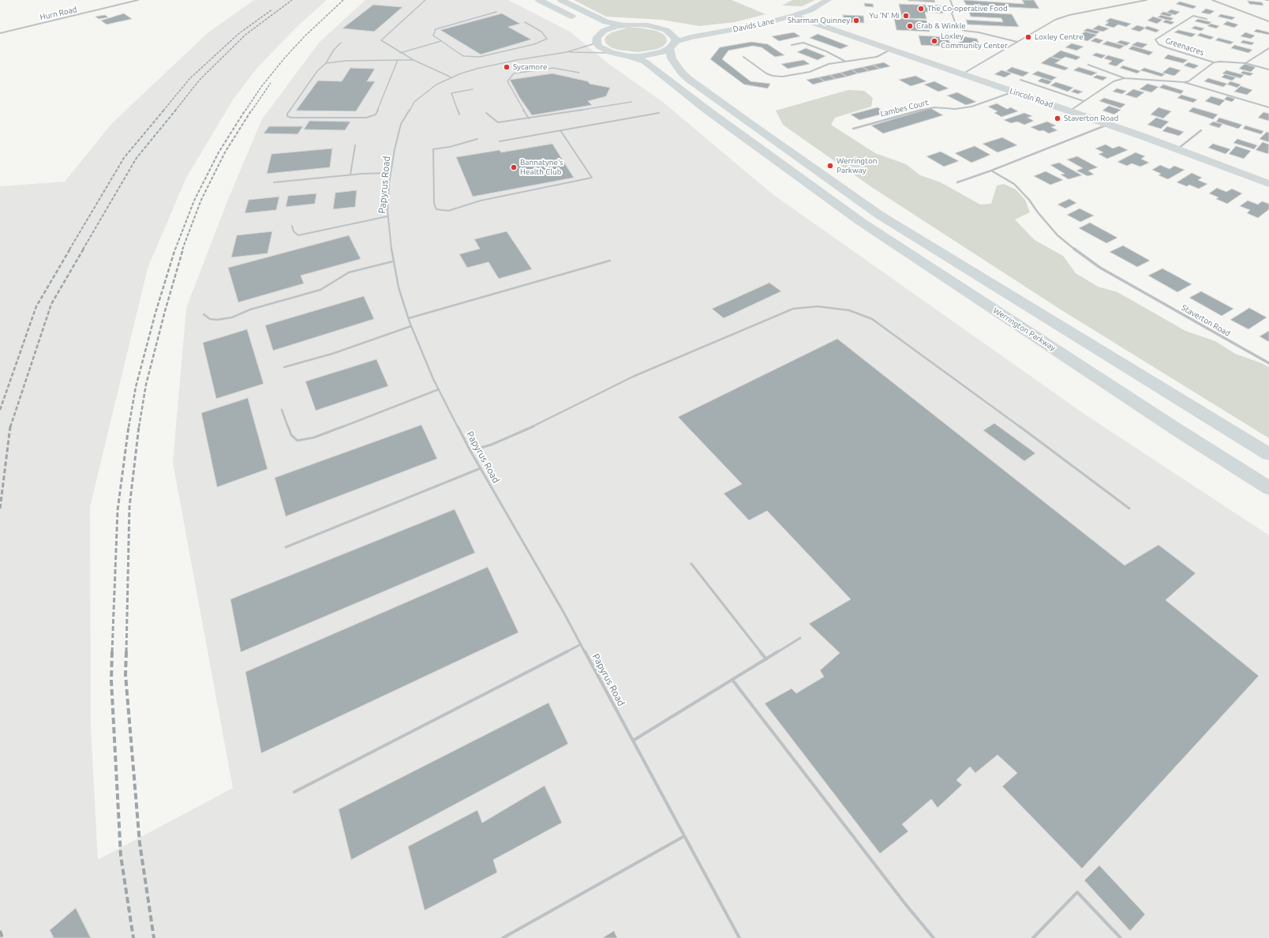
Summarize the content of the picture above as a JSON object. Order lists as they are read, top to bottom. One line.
{"streets":{"main road":["Davids Lane","Lincoln Road","Werrington Parkway"],"street":["Hurn Road","Greenacres","Lambes Court","Staverton Road"],"lane":["Papyrus Road"]},"crossings":[["Davids Lane","Lincoln Road"],["Davids Lane","Werrington Parkway"],["Lincoln Road","Lambes Court"]],"places":["The Co-operative Food","Yu ‘N’ Mi","Sharman Quinney","Crab & Winkle","Loxley Centre","Loxley Community Center","Sycamore","Staverton Road","Werrington Parkway","Bannatyne's Health Club"]}
